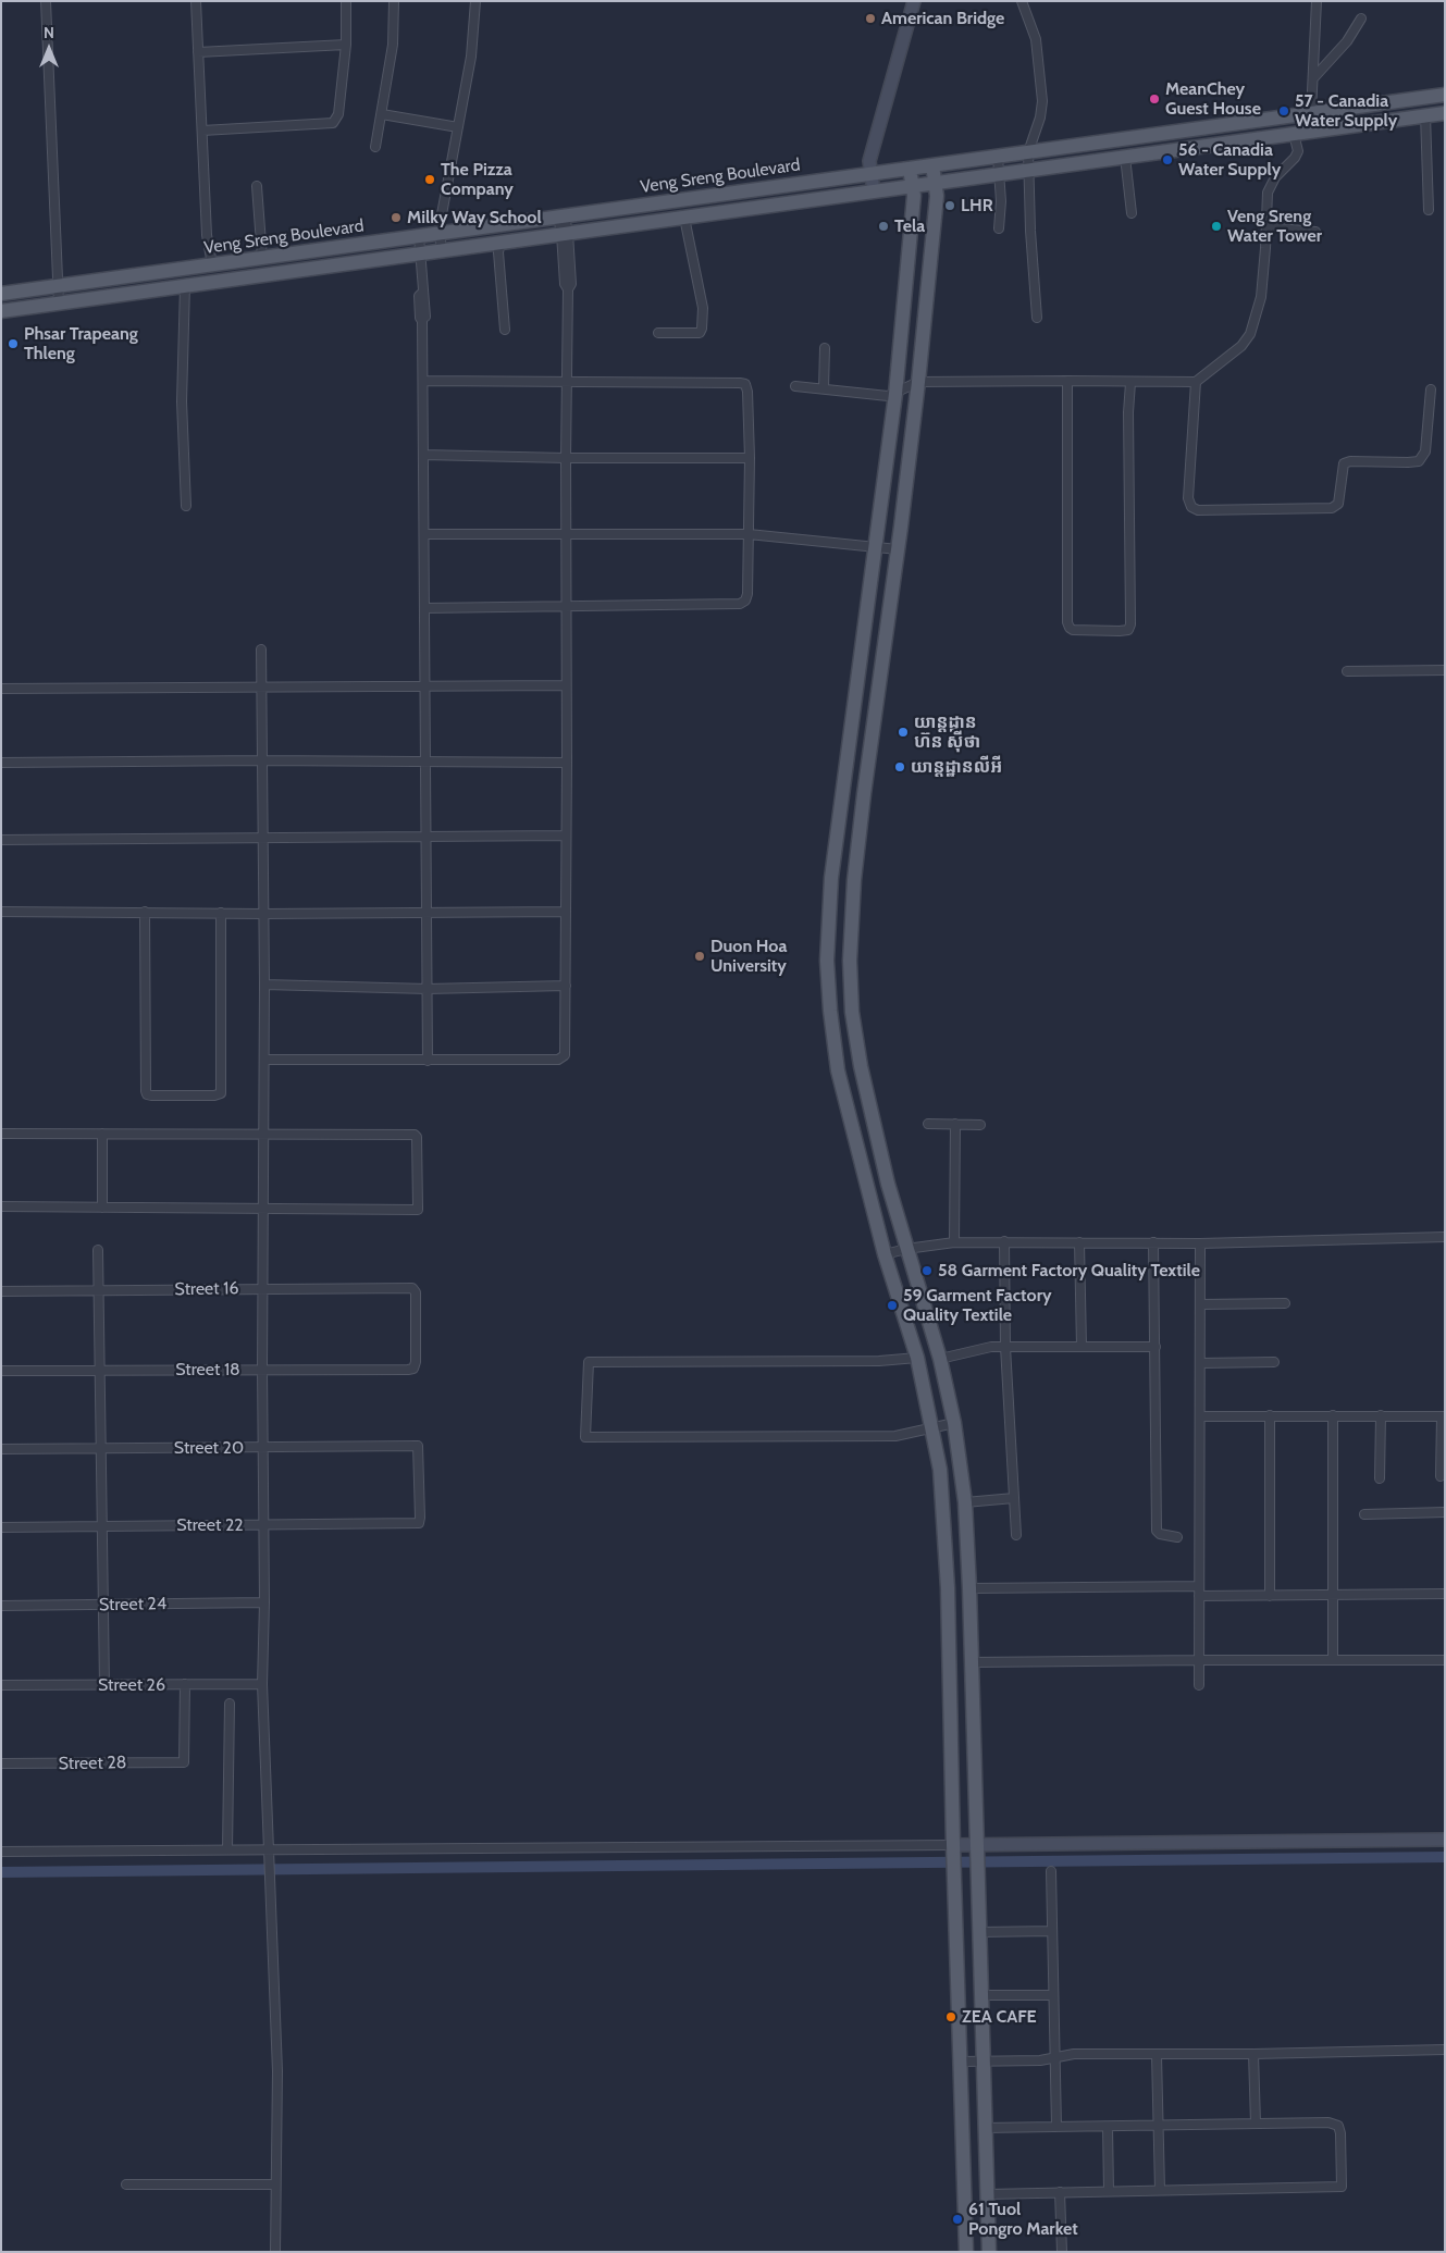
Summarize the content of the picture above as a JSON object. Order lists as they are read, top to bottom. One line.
{"streets":{"main road":["Veng Sreng Boulevard"],"street":["Street 16","Street 18","Street 20","Street 22","Street 24","Street 26","Street 28"]},"crossings":[["Street 16","Street 18"],["Street 20","Street 22"],["Street 26","Street 28"]],"places":["American Bridge","MeanChey Guest House","57 - Canadia Water Supply","56 - Canadia Water Supply","The Pizza Company","LHR","Milky Way School","Tela","Veng Sreng Water Tower","Phsar Trapeang Thleng","យាន្ដដ្ឋាន ហ៊ន ស៊ីថា","យាន្ដដ្ឋានលីអី","Duon Hoa University","58 Garment Factory Quality Textile","59 Garment Factory Quality Textile","ZEA CAFE","61 Tuol Pongro Market"],"north":"top"}
